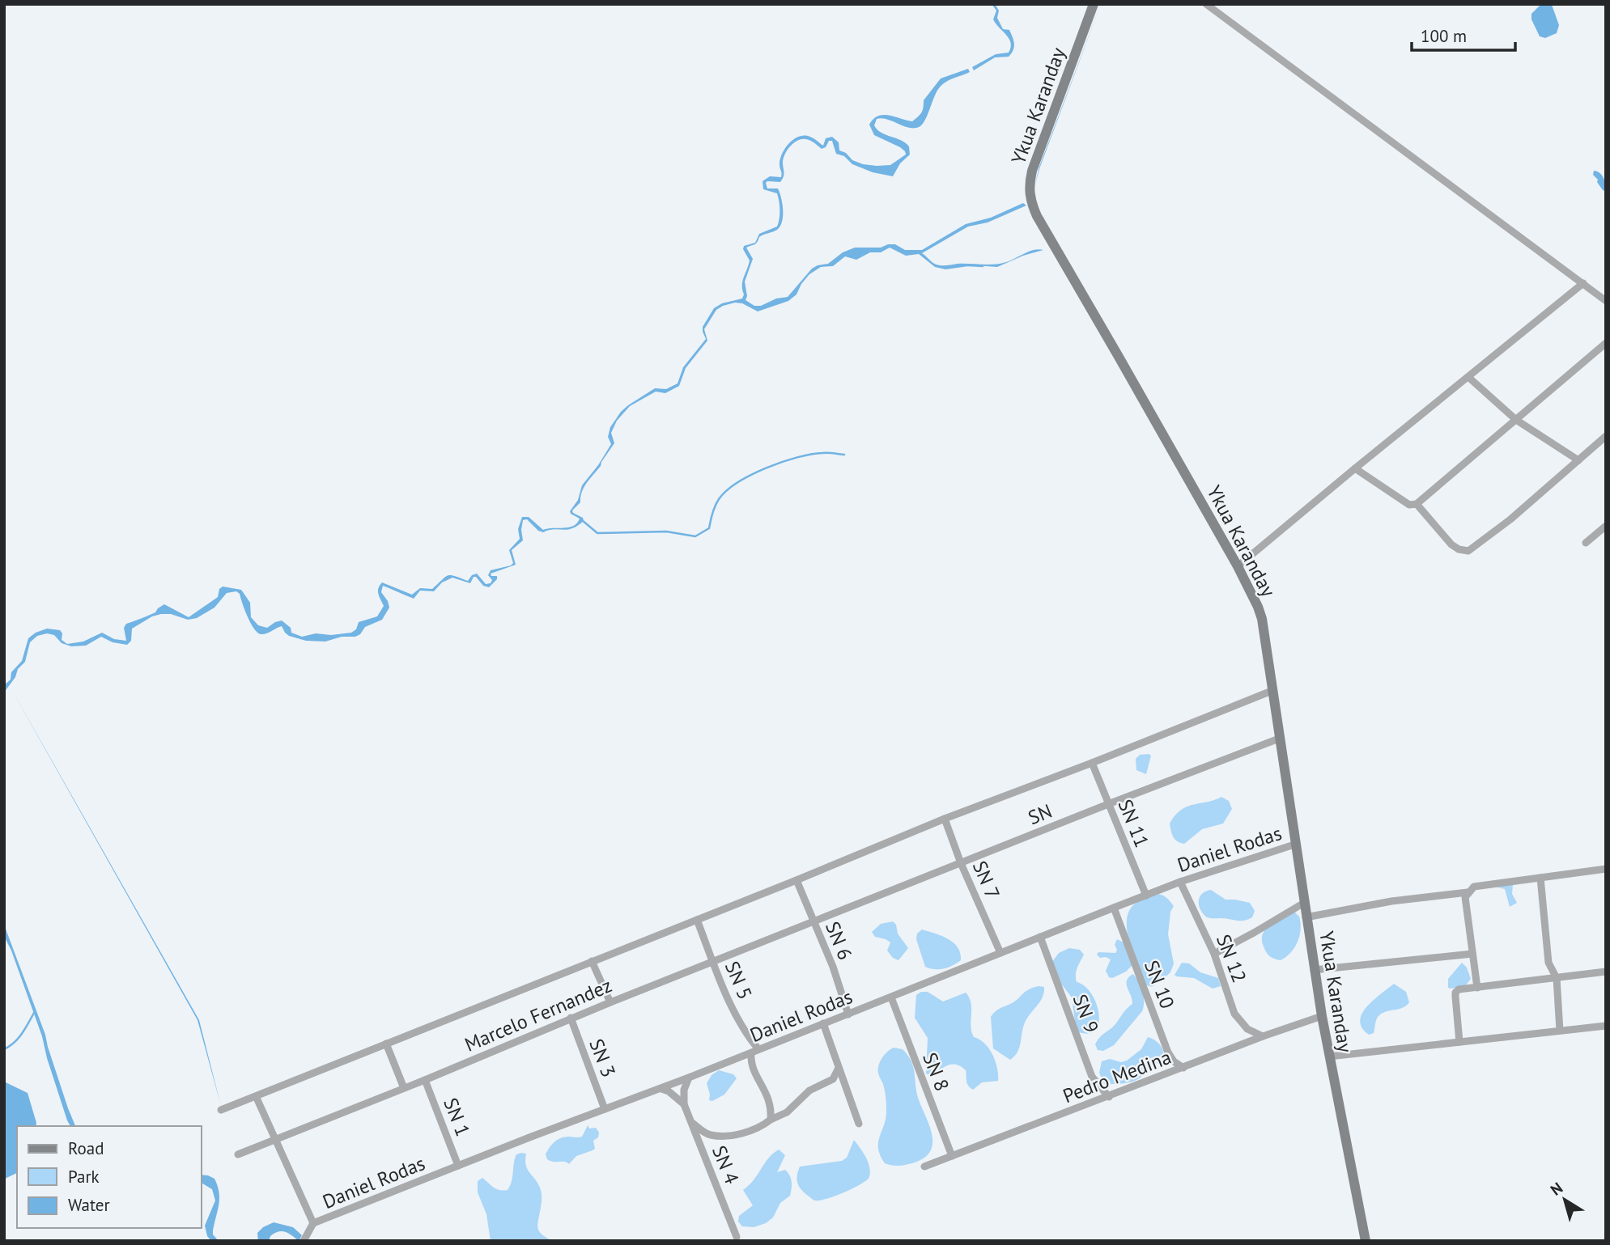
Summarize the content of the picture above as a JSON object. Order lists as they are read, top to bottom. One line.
{"streets":{"street":["Ykua Karanday","SN","SN 11","Daniel Rodas","SN 7","SN 6","SN 12","SN 5","SN 10","SN 9","Marcelo Fernandez","SN 3","SN 8","Pedro Medina","SN 1","SN 4"]},"crossings":[["Ykua Karanday","SN"],["Ykua Karanday","Daniel Rodas"],["Ykua Karanday","Pedro Medina"],["SN","SN 11"],["SN","SN 7"],["SN","SN 6"],["SN","Marcelo Fernandez"],["SN 11","Daniel Rodas"],["Daniel Rodas","SN 7"],["Daniel Rodas","SN 6"],["Daniel Rodas","SN 12"],["Daniel Rodas","SN 5"],["Daniel Rodas","SN 10"],["Daniel Rodas","SN 9"],["Daniel Rodas","SN 3"],["Daniel Rodas","SN 8"],["Daniel Rodas","SN 1"],["Daniel Rodas","SN 4"],["SN 6","Marcelo Fernandez"],["SN 12","Pedro Medina"],["SN 5","Marcelo Fernandez"],["SN 10","Pedro Medina"],["SN 9","Pedro Medina"],["Marcelo Fernandez","SN 3"],["Marcelo Fernandez","SN 1"],["SN 8","Pedro Medina"]],"legend":["Road","Park","Water"],"scale_bar":"100 m","north":"top left"}
